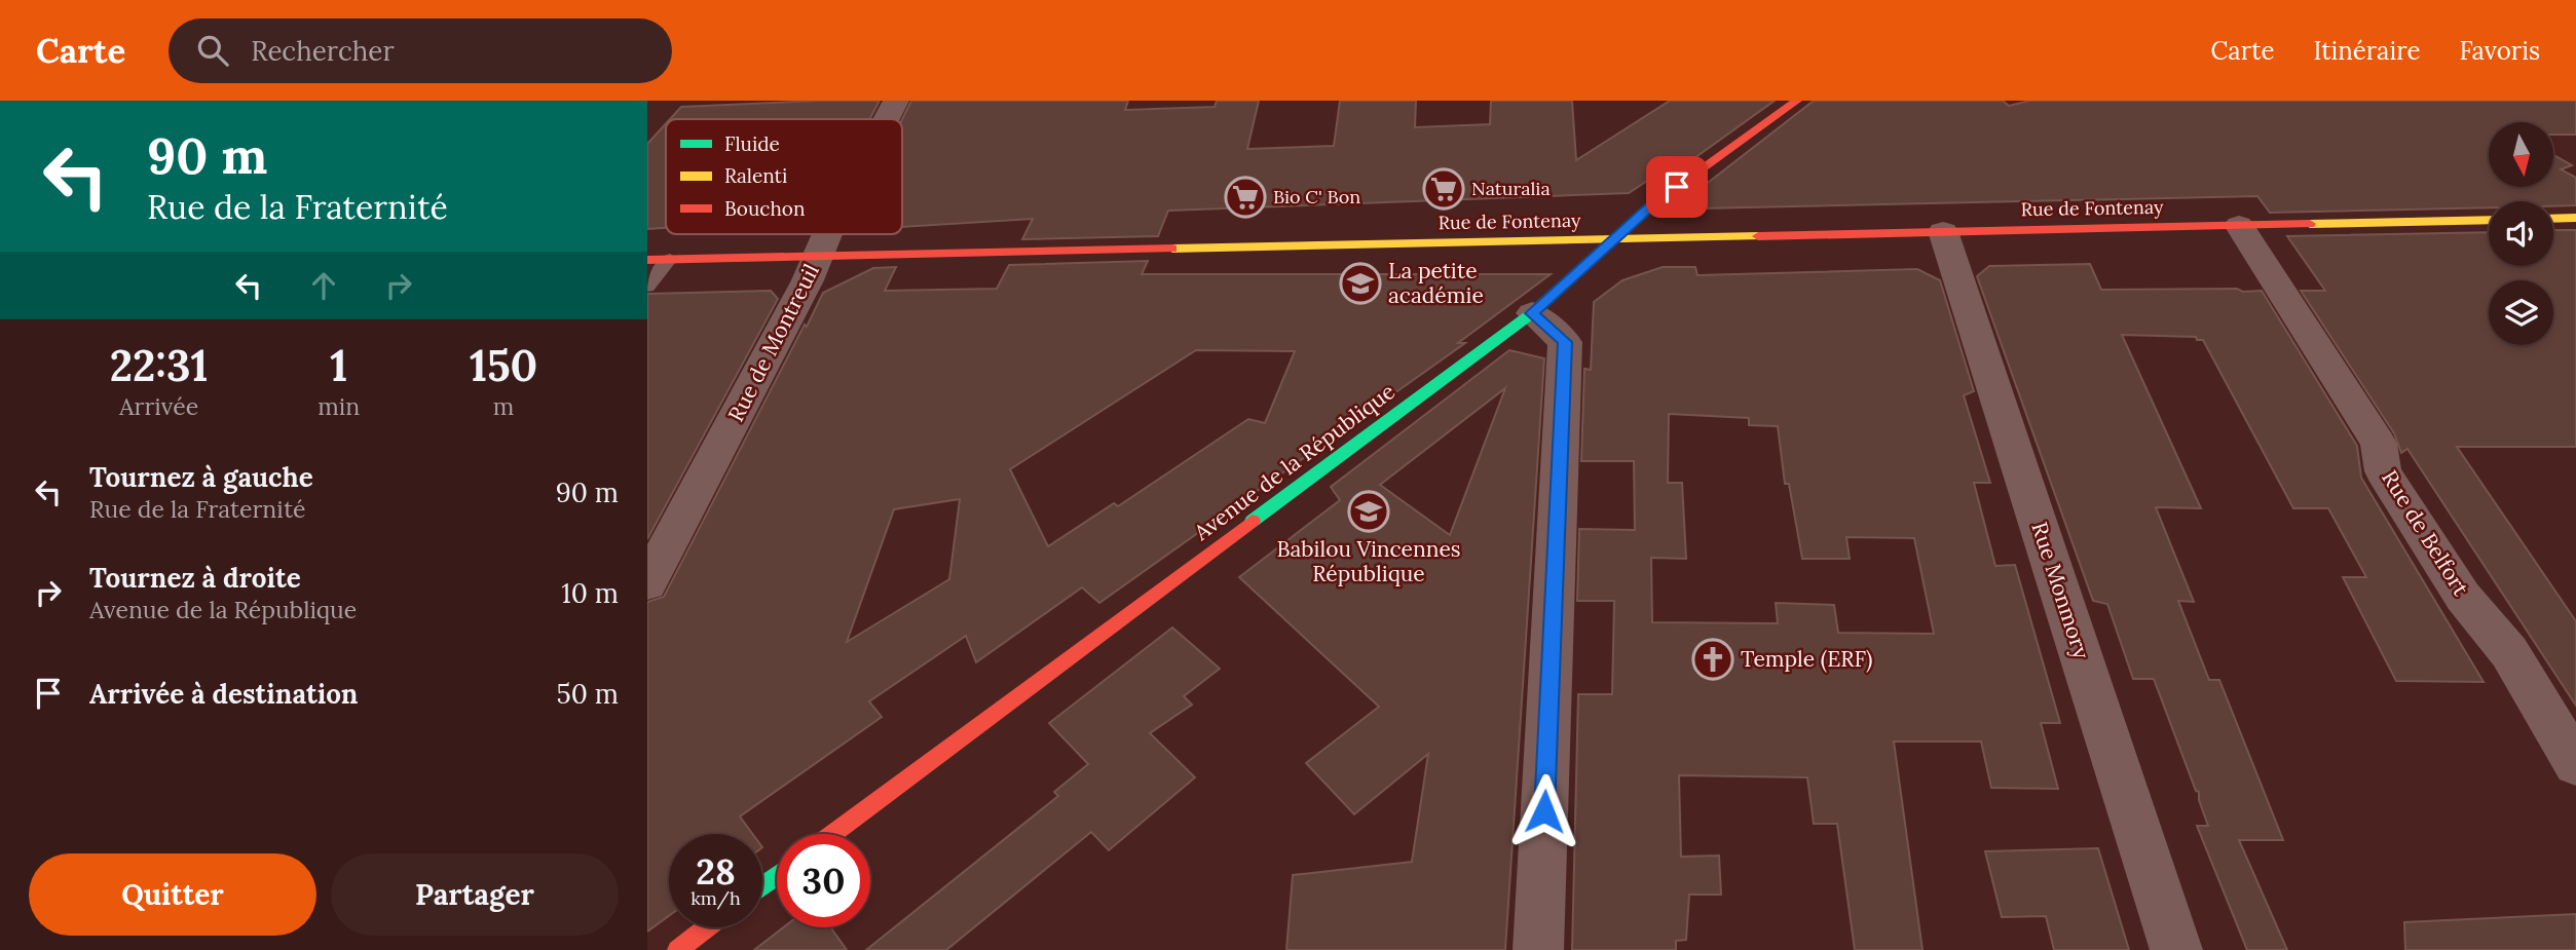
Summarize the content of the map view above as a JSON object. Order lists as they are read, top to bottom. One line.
{"streets":{"main road":["Rue de Fontenay","Avenue de la République"],"street":["Rue de Montreuil","Rue de Belfort","Rue Monmory"]},"crossings":[["Rue de Fontenay","Rue de Montreuil"],["Rue de Fontenay","Avenue de la République"],["Rue de Fontenay","Rue de Belfort"],["Rue de Fontenay","Rue Monmory"]],"places":{"supermarket":["Naturalia","Bio C' Bon"],"school or university":["La petite académie","Babilou Vincennes République"],"church":["Temple (ERF)"]},"legend":["Fluide","Ralenti","Bouchon"],"north":"bottom","page":{"header":"Carte","search":"Rechercher","nav":["Carte","Itinéraire","Favoris"],"turn":["90 m","Rue de la Fraternité"],"eta":["22:31","Arrivée","1","min","150","m"],"list":[{"name":"Tournez à gauche","note":"Rue de la Fraternité","value":"90 m"},{"name":"Tournez à droite","note":"Avenue de la République","value":"10 m"},{"name":"Arrivée à destination","value":"50 m"}],"speed":"28 km/h","limit":"30","buttons":["Quitter","Partager"]}}
